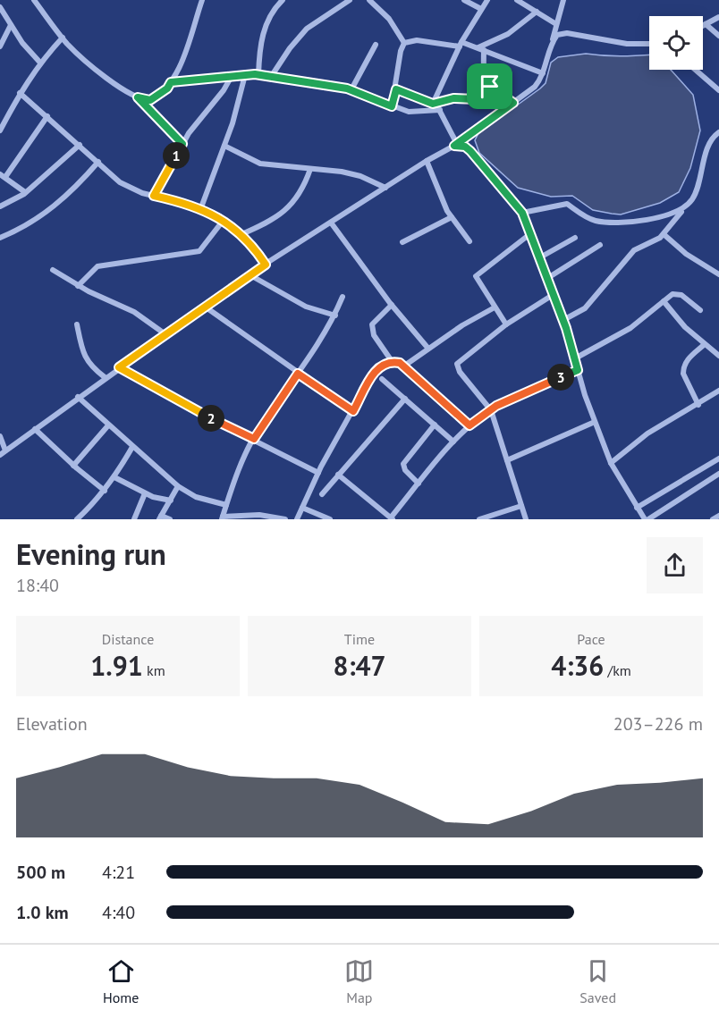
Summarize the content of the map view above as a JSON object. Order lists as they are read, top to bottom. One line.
{"page":{"pins":["1","3","2"],"heading":["Evening run","18:40"],"stats":[["Distance","1.91 km"],["Time","8:47"],["Pace","4:36 /km"]],"chart":["Elevation","203–226 m"],"list":[{"name":"500 m","note":"4:21"},{"name":"1.0 km","note":"4:40"}],"tabs":["Home","Map","Saved"]}}
